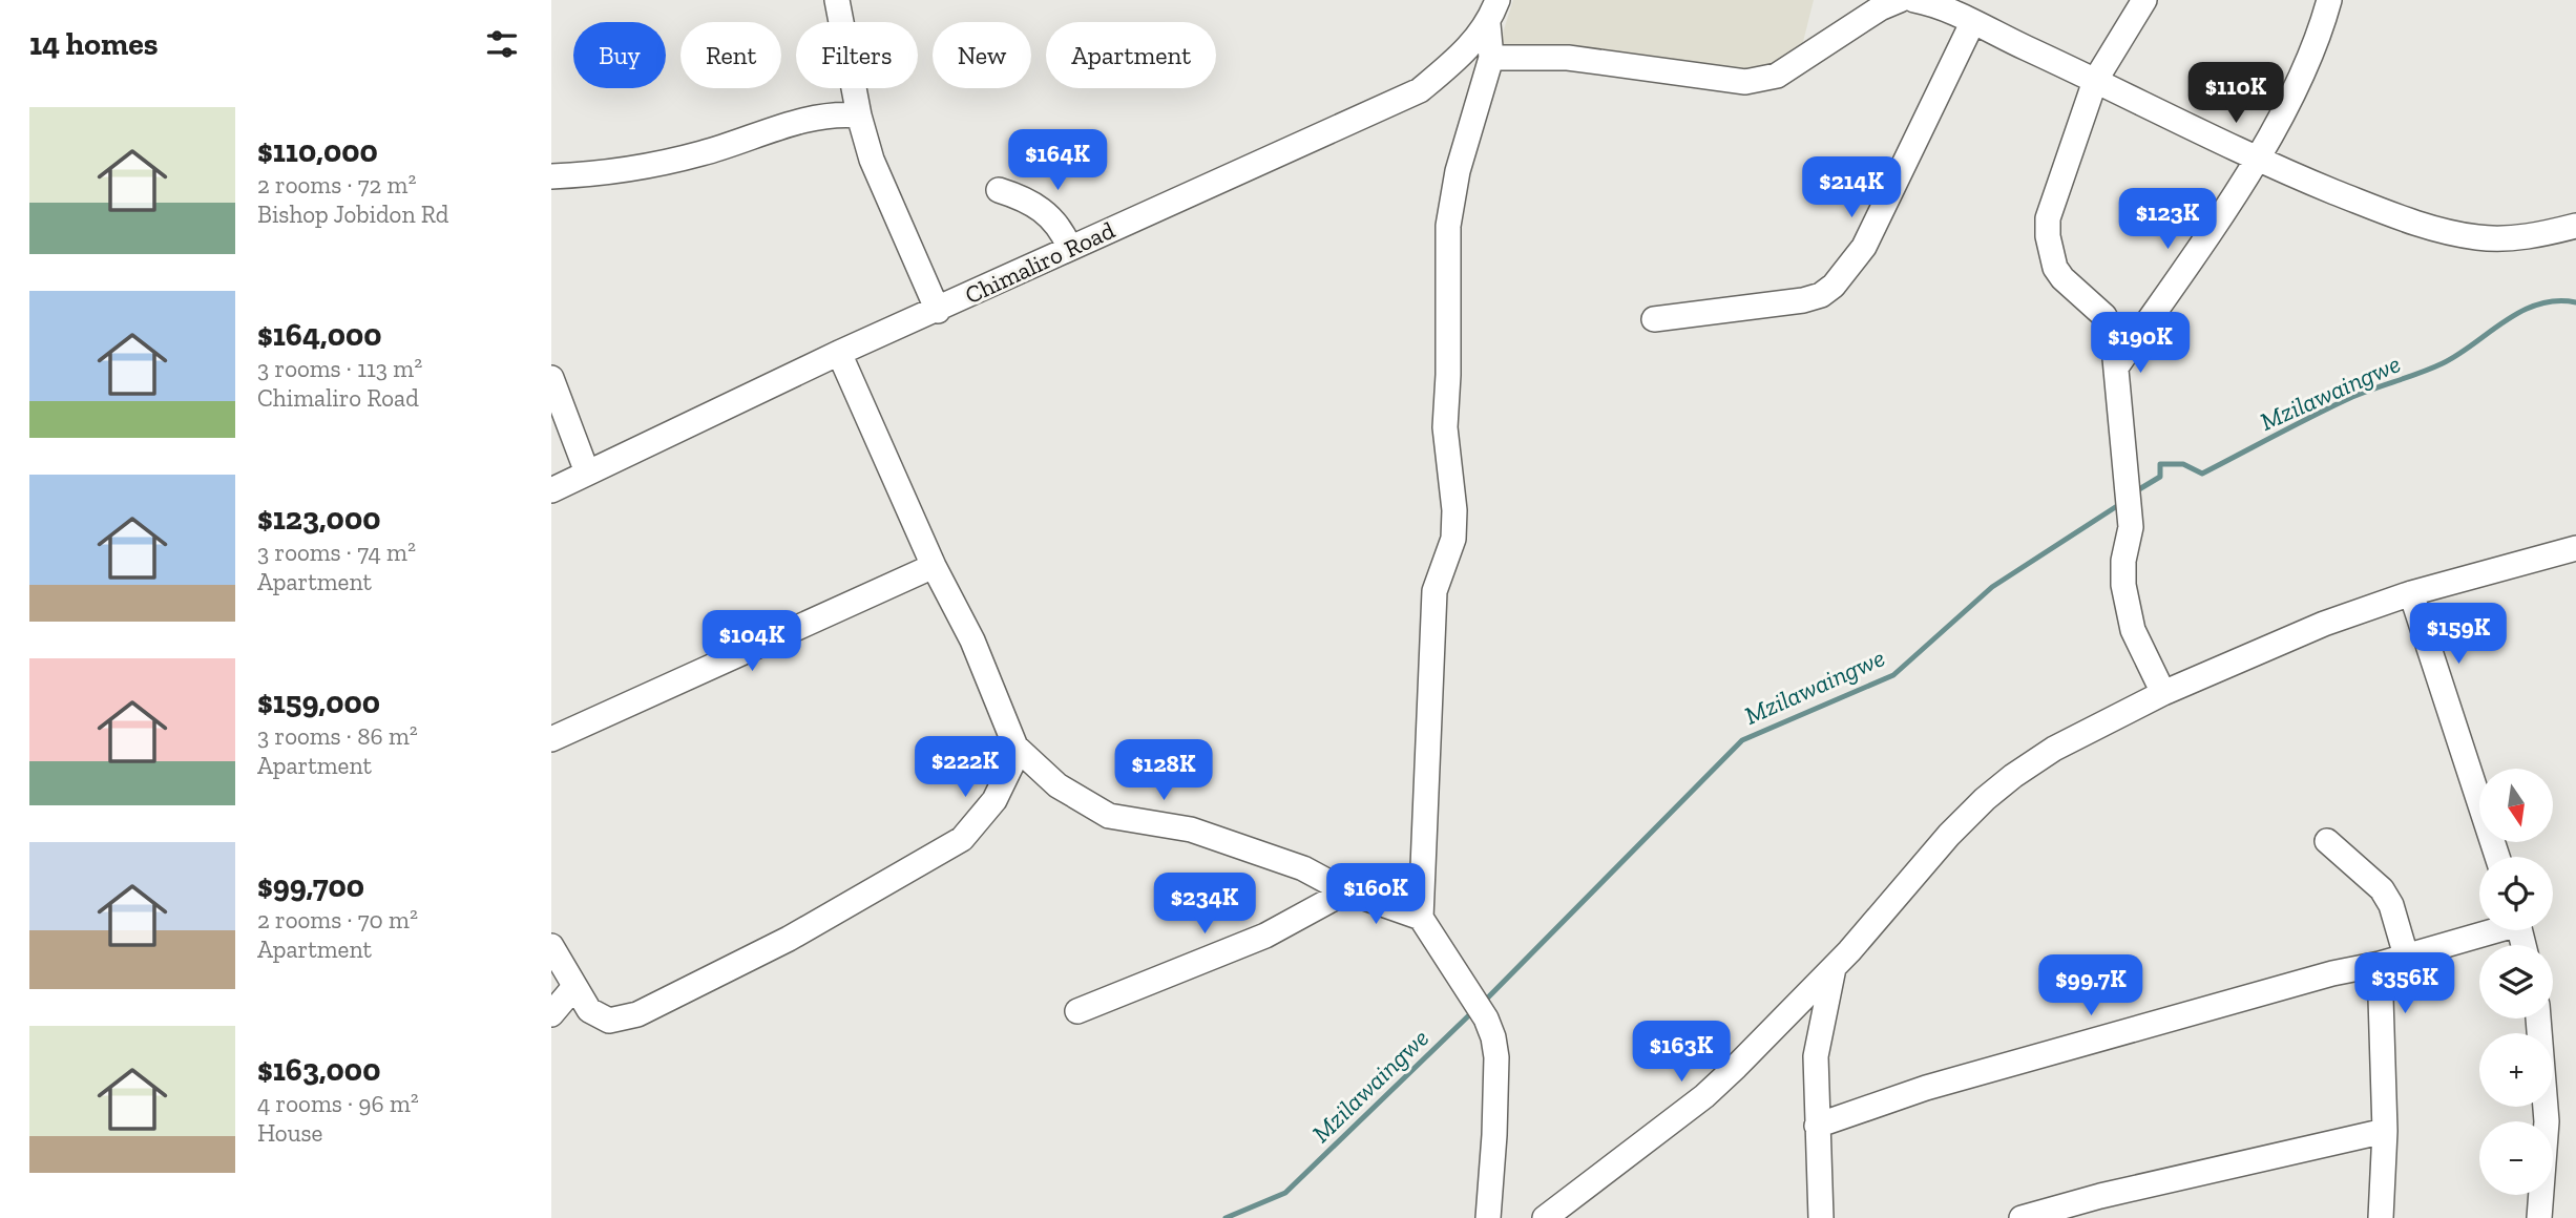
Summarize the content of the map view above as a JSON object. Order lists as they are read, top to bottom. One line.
{"streets":{"street":["Chimaliro Road"]},"water":["Mzilawaingwe"],"north":"bottom","page":{"heading":"14 homes","chip":["Buy","Rent","Filters","New","Apartment"],"price":["$110K","$164K","$214K","$123K","$190K","$159K","$104K","$222K","$128K","$160K","$234K","$356K","$99.7K","$163K"],"list":[{"name":"$110,000","note":"2 rooms · 72 m² · Bishop Jobidon Rd"},{"name":"$164,000","note":"3 rooms · 113 m² · Chimaliro Road"},{"name":"$123,000","note":"3 rooms · 74 m² · Apartment"},{"name":"$159,000","note":"3 rooms · 86 m² · Apartment"},{"name":"$99,700","note":"2 rooms · 70 m² · Apartment"},{"name":"$163,000","note":"4 rooms · 96 m² · House"}],"map_buttons":["+","−"]}}
